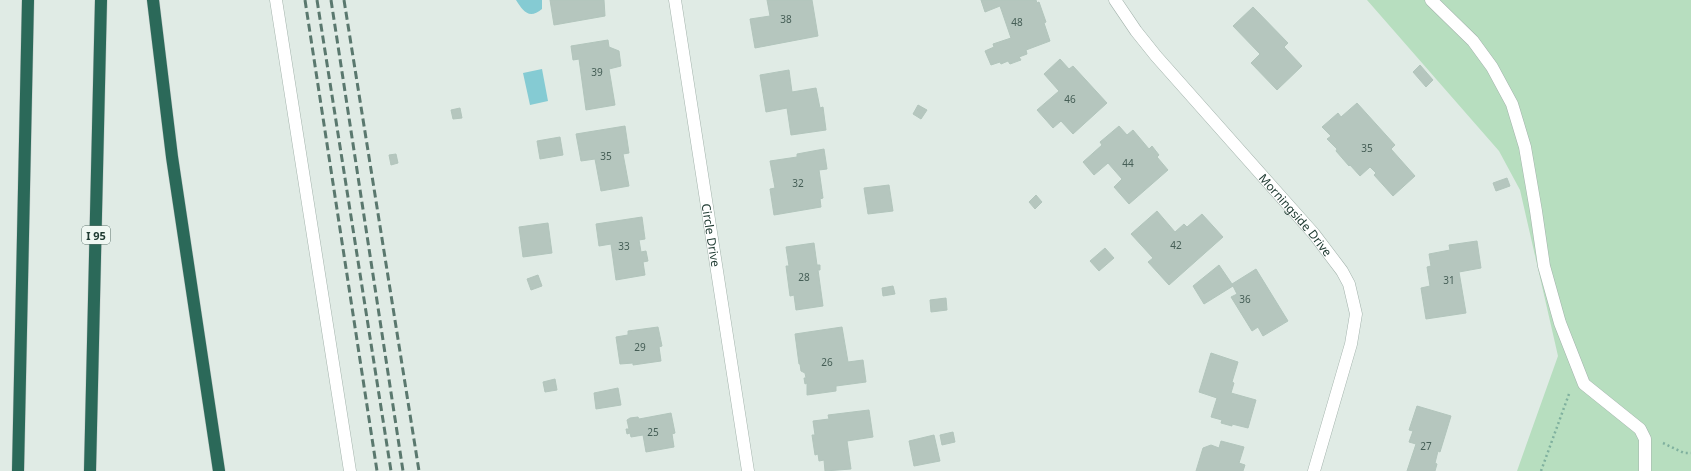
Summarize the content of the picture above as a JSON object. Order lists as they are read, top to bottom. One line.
{"streets":{"highway":["I 95"],"street":["Morningside Drive","Circle Drive"]},"house_numbers":["38","48","39","46","35","35","44","32","42","33","28","31","36","29","26","25","27"]}
